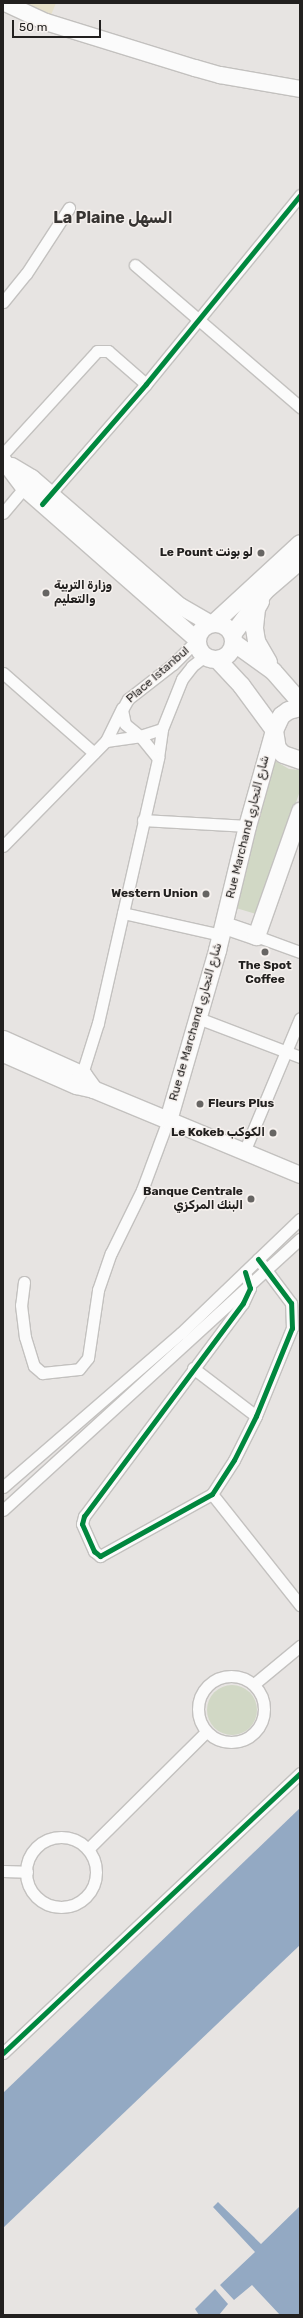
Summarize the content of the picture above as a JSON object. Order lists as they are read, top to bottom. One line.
{"streets":{"main road":["Rue Marchand شارع التجاري","Rue de Marchand شارع التجاري"],"street":["Place Istanbul"]},"crossings":[["Rue Marchand شارع التجاري","Rue de Marchand شارع التجاري"]],"districts":["La Plaine السهل"],"places":["Le Pount لو بونت","وزارة التربية والتعليم","Western Union","The Spot Coffee","Fleurs Plus","Le Kokeb الكوكب","Banque Centrale البنك المركزي"],"scale_bar":"50 m"}
